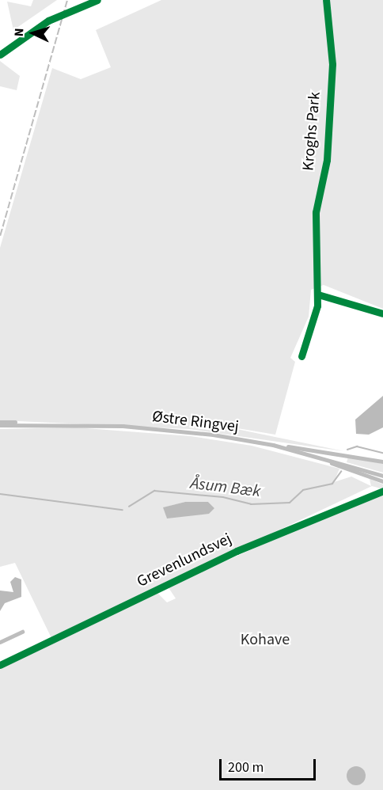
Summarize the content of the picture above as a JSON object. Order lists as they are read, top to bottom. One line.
{"streets":{"main road":["Østre Ringvej"],"street":["Kroghs Park","Grevenlundsvej"]},"water":["Åsum Bæk"],"parks":["Kohave"],"scale_bar":"200 m","north":"left"}
